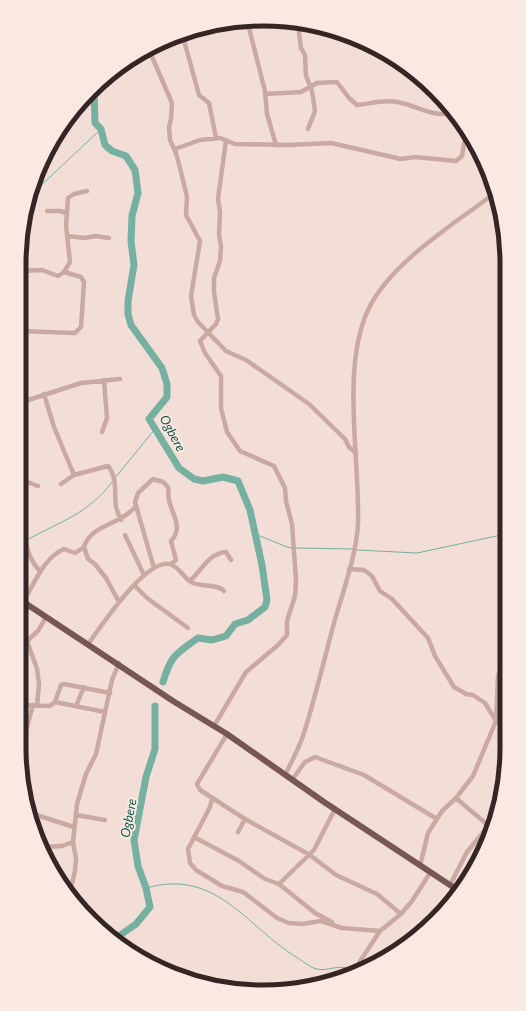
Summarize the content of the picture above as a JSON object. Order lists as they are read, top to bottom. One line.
{"water":["Ogbere"]}
